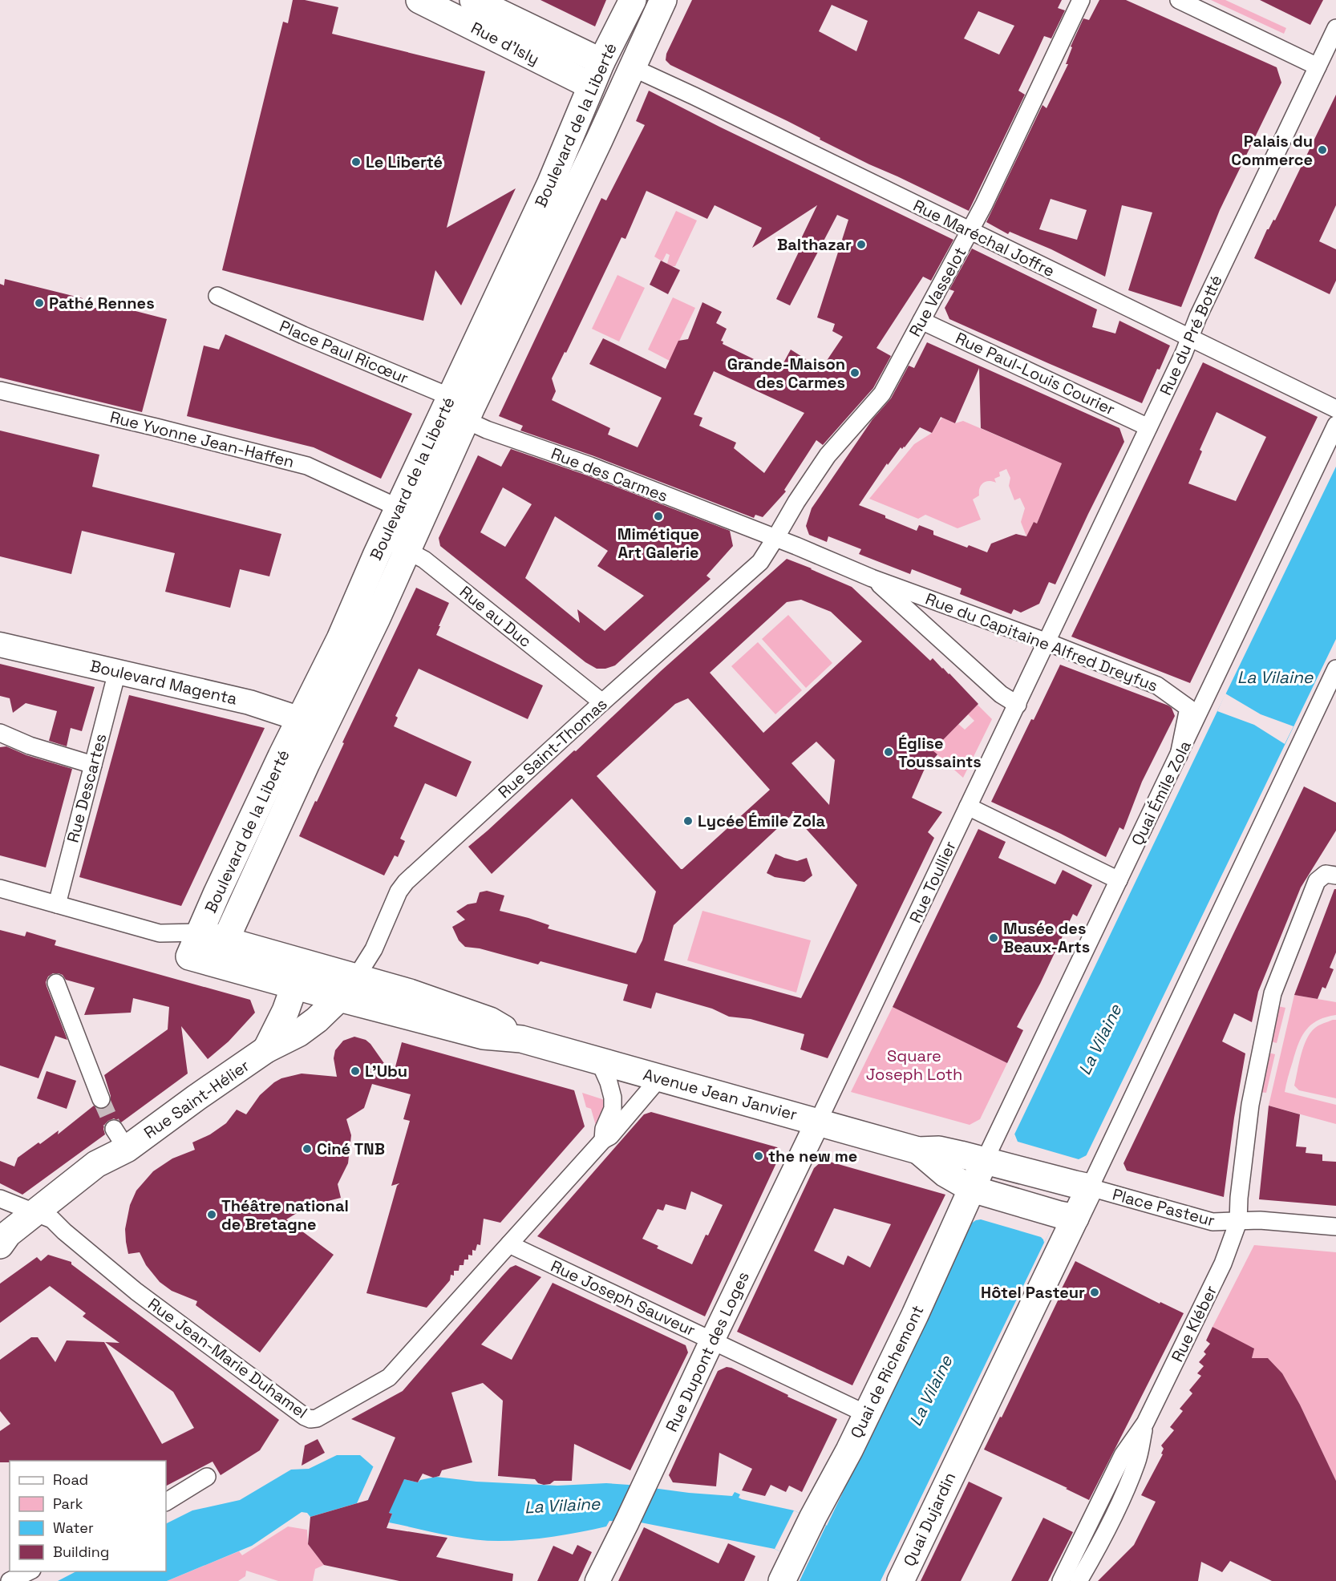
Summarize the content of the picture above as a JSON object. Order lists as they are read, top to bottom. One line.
{"streets":{"main road":["Rue d'Isly","Boulevard de la Liberté","Avenue Jean Janvier","Rue Saint-Hélier","Quai de Richemont","Quai Dujardin"],"street":["Rue Maréchal Joffre","Rue Vasselot","Rue du Pré Botté","Place Paul Ricœur","Rue Paul-Louis Courier","Rue Yvonne Jean-Haffen","Rue des Carmes","Rue au Duc","Rue du Capitaine Alfred Dreyfus","Boulevard Magenta","Rue Saint-Thomas","Rue Descartes","Quai Émile Zola","Rue Toullier","Place Pasteur","Rue Joseph Sauveur","Rue Kléber","Rue Dupont des Loges","Rue Jean-Marie Duhamel"]},"crossings":[["Rue d'Isly","Boulevard de la Liberté"],["Boulevard de la Liberté","Rue Maréchal Joffre"],["Boulevard de la Liberté","Place Paul Ricœur"],["Boulevard de la Liberté","Rue Yvonne Jean-Haffen"],["Boulevard de la Liberté","Rue des Carmes"],["Boulevard de la Liberté","Rue au Duc"],["Boulevard de la Liberté","Boulevard Magenta"],["Boulevard de la Liberté","Avenue Jean Janvier"],["Rue Maréchal Joffre","Rue Vasselot"],["Rue Maréchal Joffre","Rue du Pré Botté"],["Rue Vasselot","Rue Paul-Louis Courier"],["Rue Vasselot","Rue des Carmes"],["Rue Vasselot","Rue du Capitaine Alfred Dreyfus"],["Rue Vasselot","Rue Saint-Thomas"],["Rue du Pré Botté","Rue Paul-Louis Courier"],["Rue du Pré Botté","Rue du Capitaine Alfred Dreyfus"],["Rue du Pré Botté","Rue Toullier"],["Place Paul Ricœur","Rue des Carmes"],["Rue des Carmes","Rue du Capitaine Alfred Dreyfus"],["Rue des Carmes","Rue Saint-Thomas"],["Rue au Duc","Rue Saint-Thomas"],["Rue du Capitaine Alfred Dreyfus","Rue Saint-Thomas"],["Rue du Capitaine Alfred Dreyfus","Quai Émile Zola"],["Rue du Capitaine Alfred Dreyfus","Rue Toullier"],["Boulevard Magenta","Rue Descartes"],["Rue Saint-Thomas","Avenue Jean Janvier"],["Rue Descartes","Avenue Jean Janvier"],["Quai Émile Zola","Avenue Jean Janvier"],["Quai Émile Zola","Quai de Richemont"],["Rue Toullier","Avenue Jean Janvier"],["Rue Toullier","Rue Dupont des Loges"],["Avenue Jean Janvier","Rue Saint-Hélier"],["Avenue Jean Janvier","Place Pasteur"],["Avenue Jean Janvier","Rue Dupont des Loges"],["Avenue Jean Janvier","Rue Jean-Marie Duhamel"],["Avenue Jean Janvier","Quai de Richemont"],["Avenue Jean Janvier","Quai Dujardin"],["Rue Saint-Hélier","Rue Jean-Marie Duhamel"],["Place Pasteur","Rue Kléber"],["Place Pasteur","Quai Dujardin"],["Rue Joseph Sauveur","Rue Dupont des Loges"],["Rue Joseph Sauveur","Rue Jean-Marie Duhamel"],["Rue Joseph Sauveur","Quai de Richemont"]],"water":["La Vilaine"],"parks":["Square Joseph Loth"],"places":["Palais du Commerce","Le Liberté","Balthazar","Pathé Rennes","Grande-Maison des Carmes","Mimétique Art Galerie","Église Toussaints","Lycée Émile Zola","Musée des Beaux-Arts","L'Ubu","Ciné TNB","the new me","Théâtre national de Bretagne","Hôtel Pasteur"],"legend":["Road","Park","Water","Building"]}
